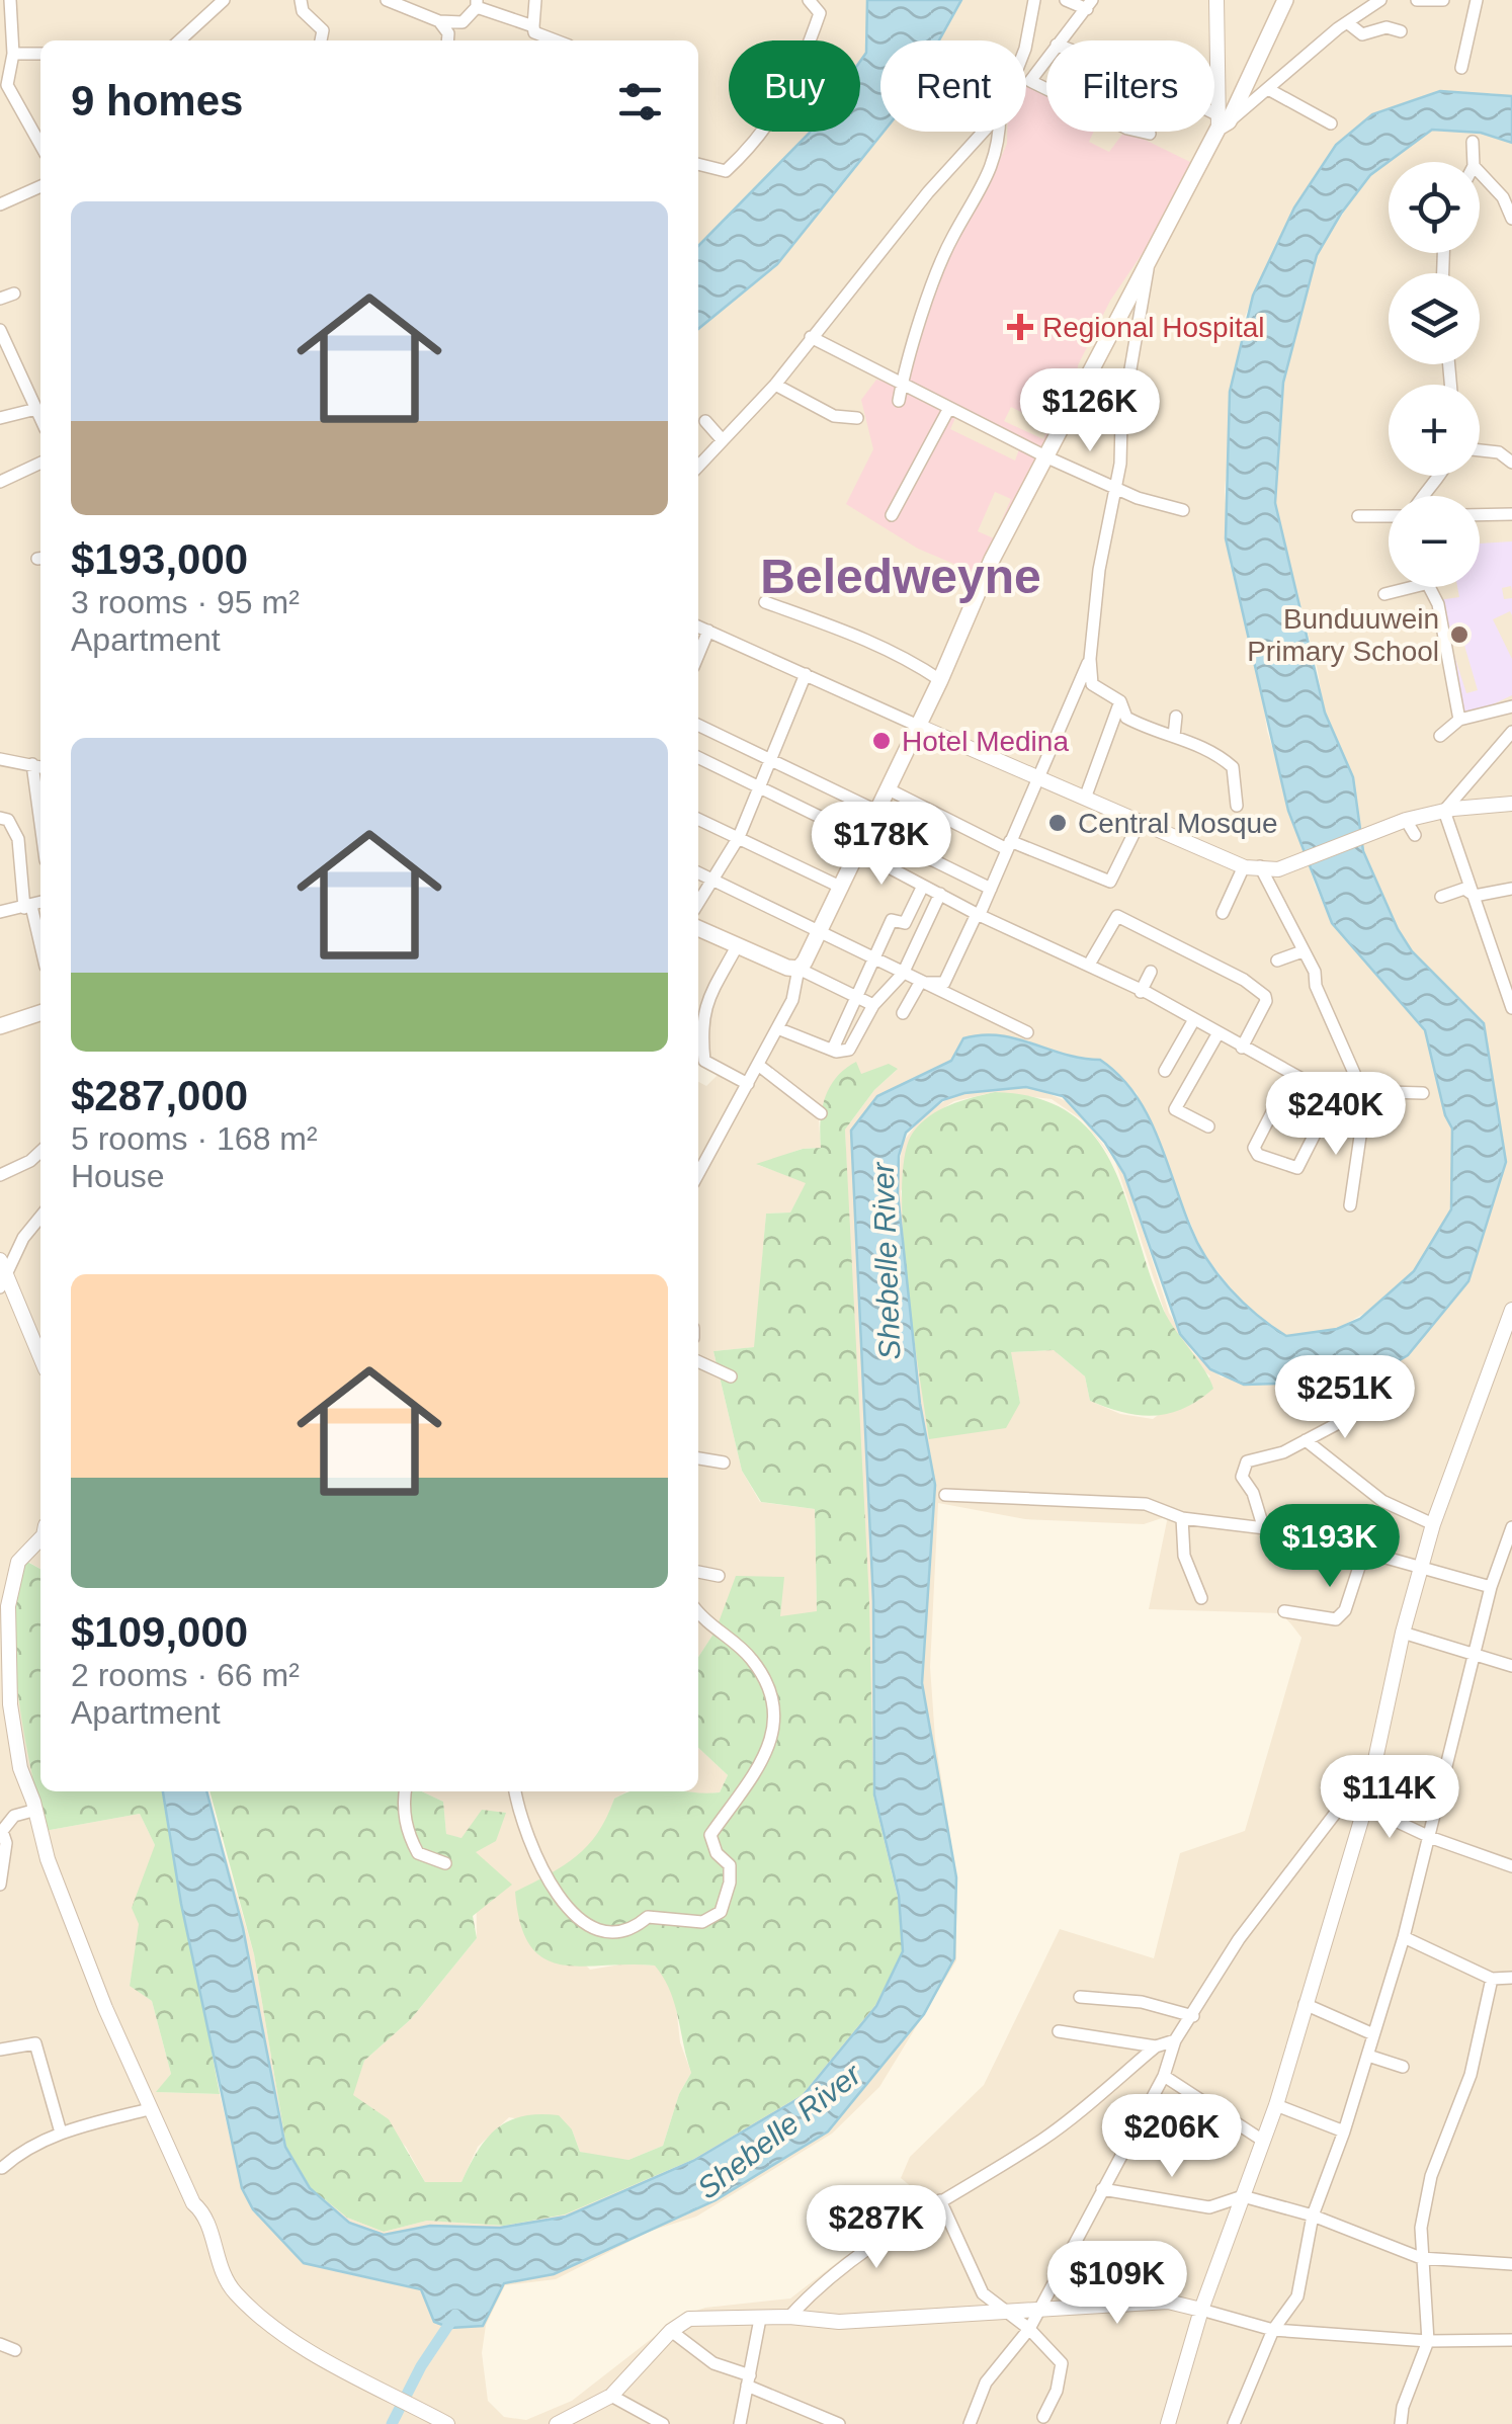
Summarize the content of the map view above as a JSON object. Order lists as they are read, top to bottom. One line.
{"districts":["Beledweyne"],"water":["Shebelle River"],"places":{"health":["Regional Hospital"],"other":["Bunduuwein Primary School","Hotel Medina","Central Mosque"]},"page":{"chip":["Buy","Rent","Filters"],"heading":"9 homes","map_buttons":["+","−"],"list":[{"name":"$193,000","note":"3 rooms · 95 m² · Apartment"},{"name":"$287,000","note":"5 rooms · 168 m² · House"},{"name":"$109,000","note":"2 rooms · 66 m² · Apartment"}],"price":["$126K","$178K","$240K","$251K","$193K","$114K","$206K","$287K","$109K"]}}
